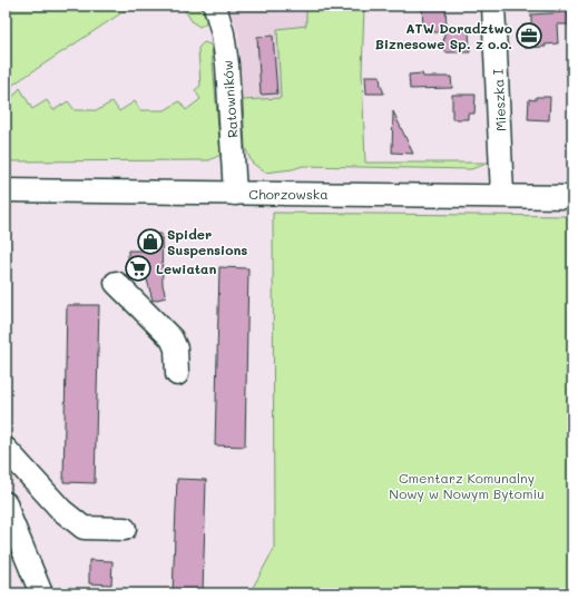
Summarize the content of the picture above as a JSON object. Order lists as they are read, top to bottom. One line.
{"streets":{"street":["Ratowników","Mieszka I","Chorzowska"]},"crossings":[["Ratowników","Chorzowska"],["Mieszka I","Chorzowska"]],"parks":["Cmentarz Komunalny Nowy w Nowym Bytomiu"],"places":{"office":["ATW Doradztwo Biznesowe Sp. z o.o."],"shop":["Spider Suspensions"],"supermarket":["Lewiatan"]}}
